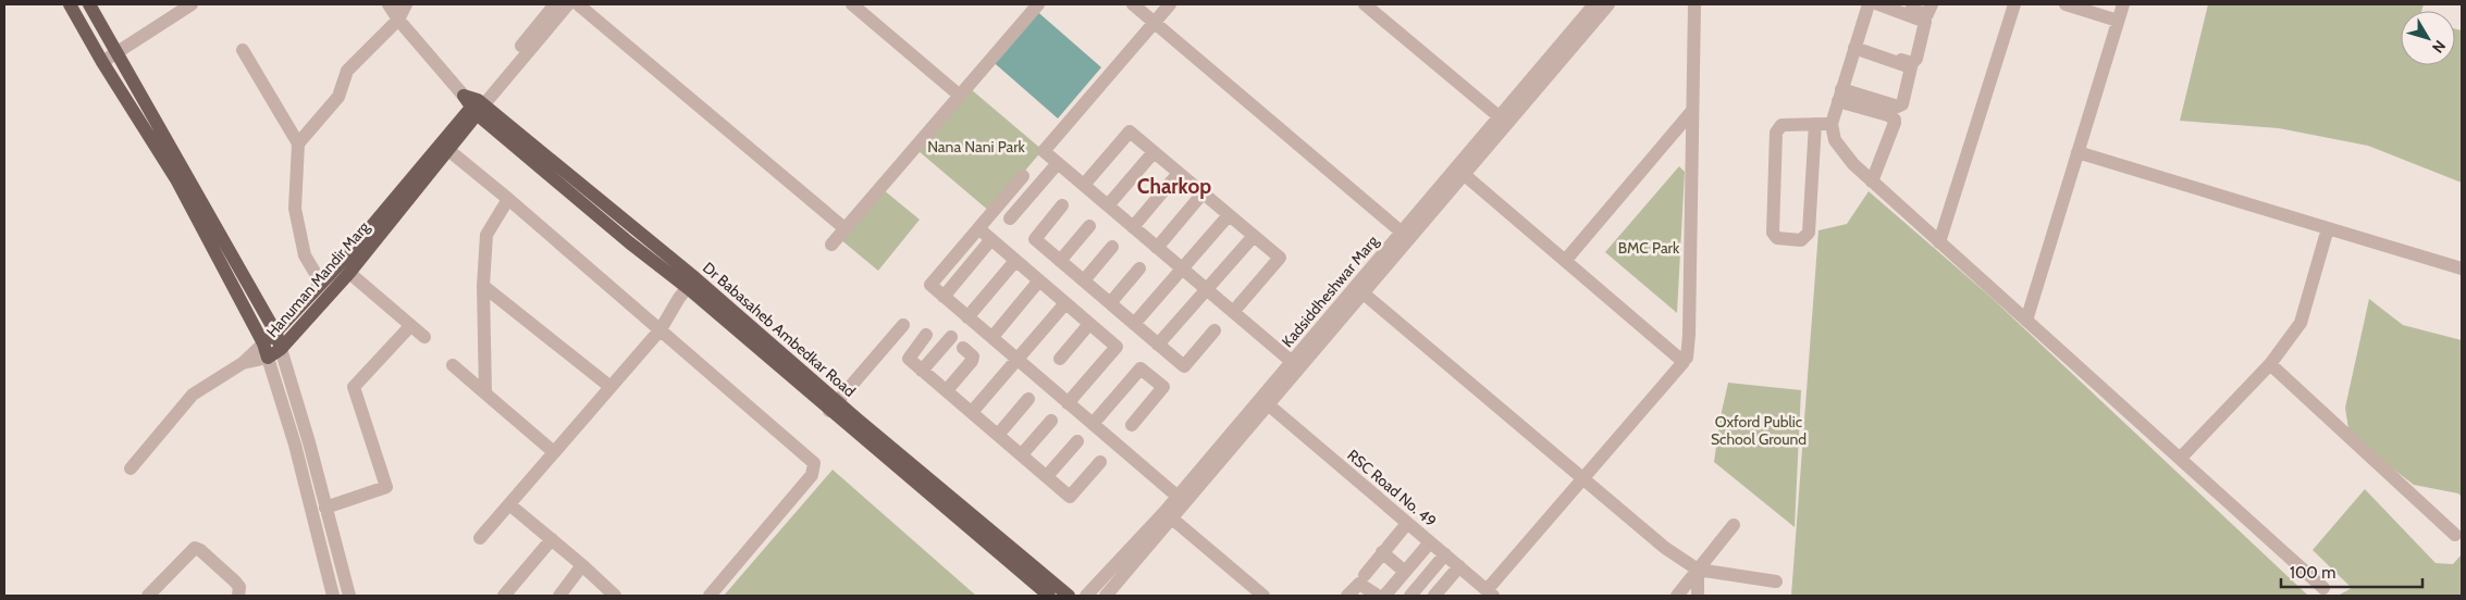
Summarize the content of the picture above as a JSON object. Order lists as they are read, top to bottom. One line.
{"streets":{"main road":["Hanuman Mandir Marg","Dr Babasaheb Ambedkar Road"],"street":["Kadsiddheshwar Marg","RSC Road No. 49"]},"crossings":[["Hanuman Mandir Marg","Dr Babasaheb Ambedkar Road"],["Kadsiddheshwar Marg","RSC Road No. 49"]],"districts":["Charkop"],"parks":["Nana Nani Park","BMC Park","Oxford Public School Ground"],"scale_bar":"100 m","north":"bottom right"}
